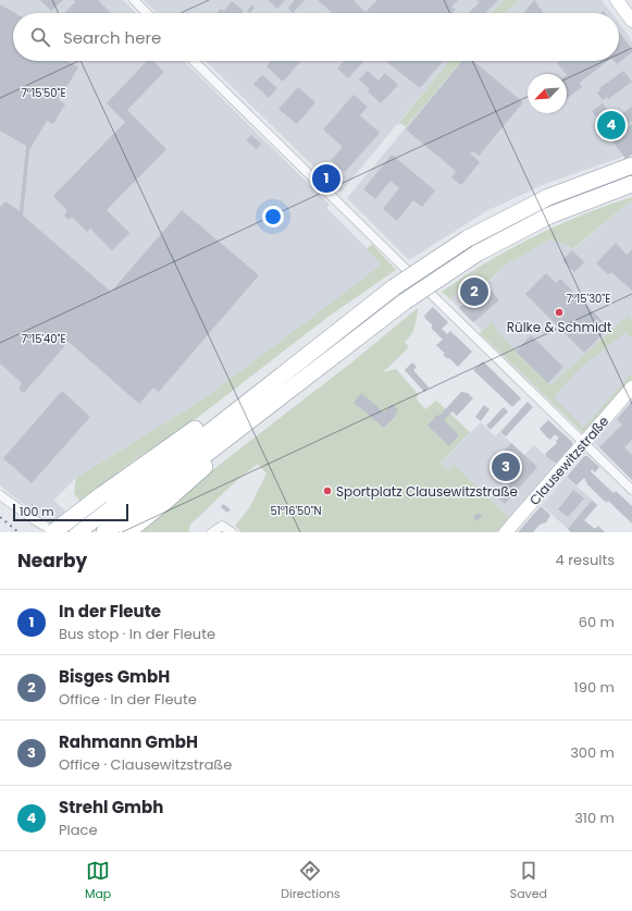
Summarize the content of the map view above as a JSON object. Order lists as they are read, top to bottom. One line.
{"streets":{"street":["Clausewitzstraße"]},"places":["Rülke & Schmidt","Sportplatz Clausewitzstraße"],"scale_bar":"100 m","north":"bottom left","page":{"search":"Search here","pins":["4","1","2","3"],"scale":"100 m","heading":["Nearby","4 results"],"list":[{"mark":"1","name":"In der Fleute","note":"Bus stop · In der Fleute","value":"60 m"},{"mark":"2","name":"Bisges GmbH","note":"Office · In der Fleute","value":"190 m"},{"mark":"3","name":"Rahmann GmbH","note":"Office · Clausewitzstraße","value":"300 m"},{"mark":"4","name":"Strehl Gmbh","note":"Place","value":"310 m"}],"nav":["Map","Directions","Saved"]},"coordinates":["7°15'50\"E","7°15'30\"E","7°15'40\"E","51°16'50\"N"]}
